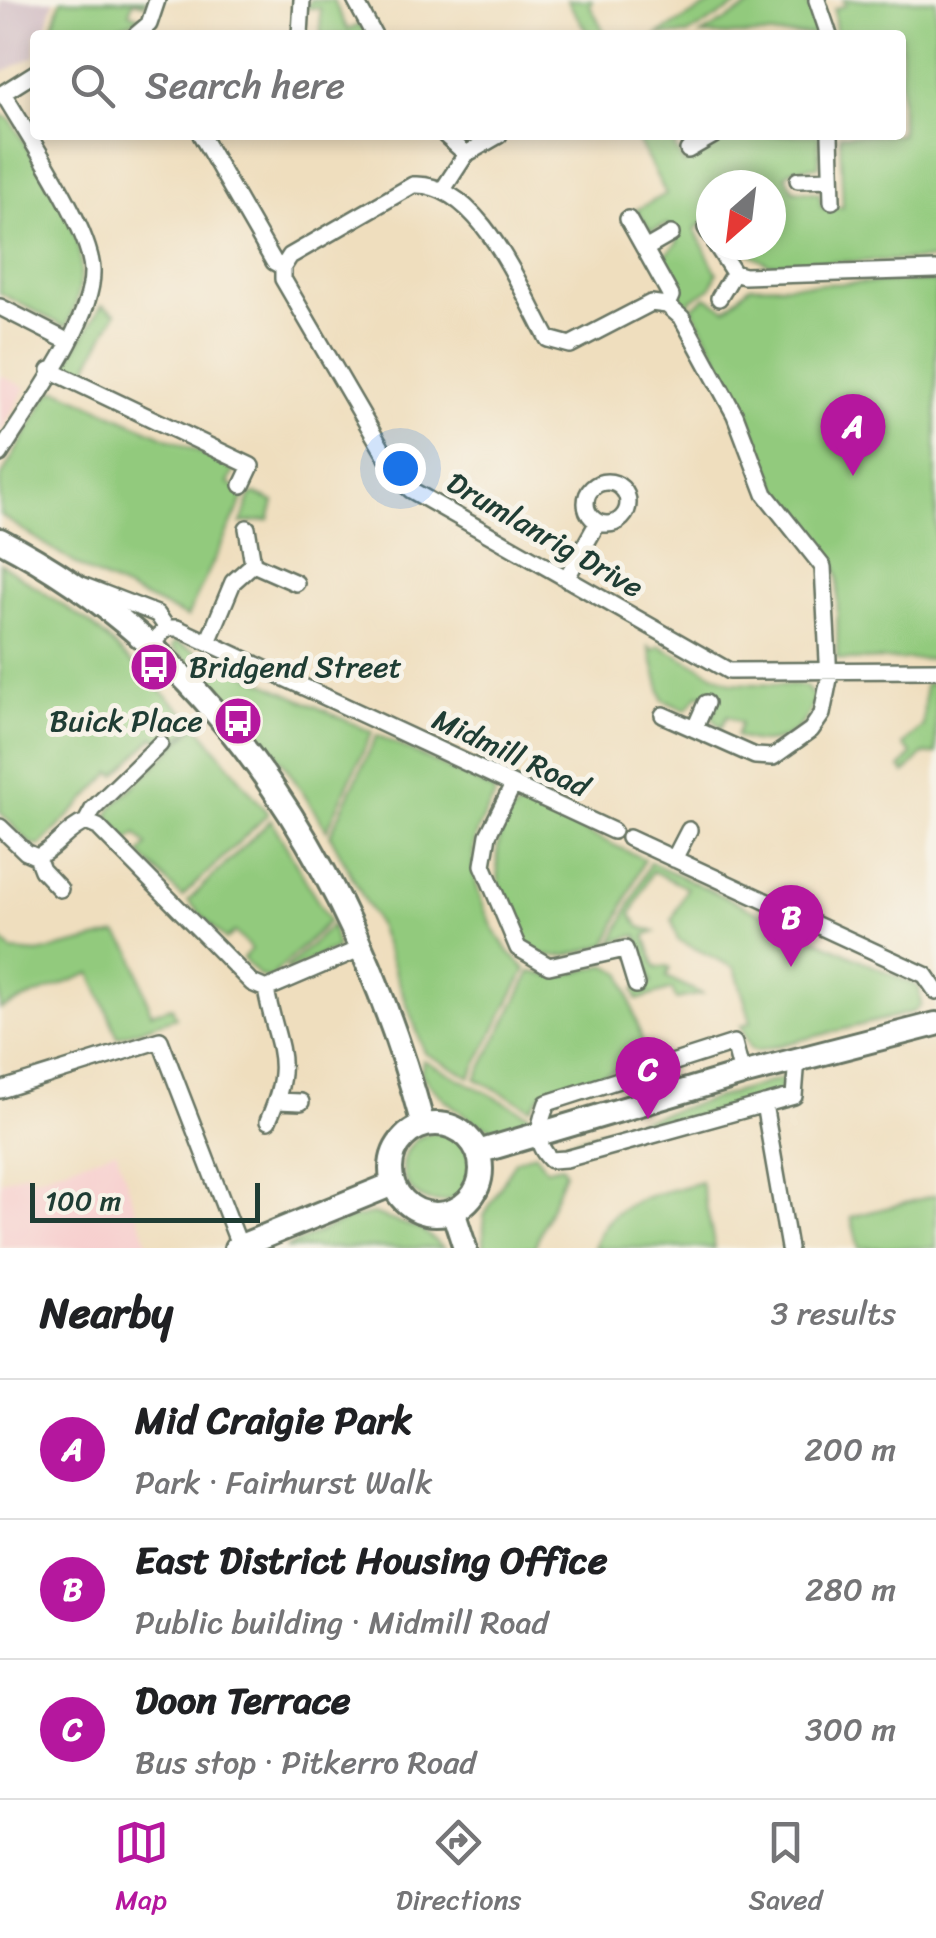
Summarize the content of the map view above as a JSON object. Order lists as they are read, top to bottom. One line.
{"streets":{"street":["Drumlanrig Drive","Midmill Road"]},"places":{"bus stop":["Bridgend Street","Buick Place"]},"scale_bar":"100 m","north":"bottom left","page":{"search":"Search here","pins":["A","B","C"],"scale":"100 m","heading":["Nearby","3 results"],"list":[{"mark":"A","name":"Mid Craigie Park","note":"Park · Fairhurst Walk","value":"200 m"},{"mark":"B","name":"East District Housing Office","note":"Public building · Midmill Road","value":"280 m"},{"mark":"C","name":"Doon Terrace","note":"Bus stop · Pitkerro Road","value":"300 m"}],"nav":["Map","Directions","Saved"]}}
